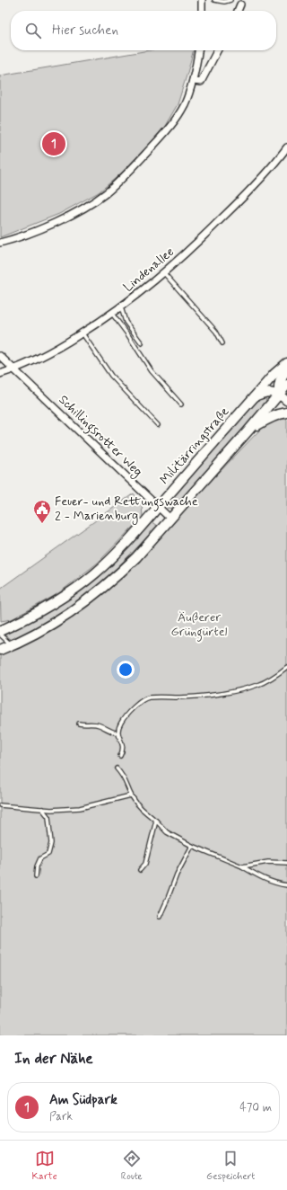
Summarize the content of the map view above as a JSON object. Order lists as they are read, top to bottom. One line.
{"streets":{"main road":["Militärringstraße"],"street":["Lindenallee","Schillingsrotter Weg"]},"crossings":[["Lindenallee","Schillingsrotter Weg"],["Schillingsrotter Weg","Militärringstraße"]],"parks":["Äußerer Grüngürtel"],"places":{"public building":["Feuer- und Rettungswache 2 - Marienburg"]},"page":{"search":"Hier suchen","pins":"1","heading":"In der Nähe","list":[{"mark":"1","name":"Am Südpark","note":"Park","value":"470 m"}],"nav":["Karte","Route","Gespeichert"]}}
